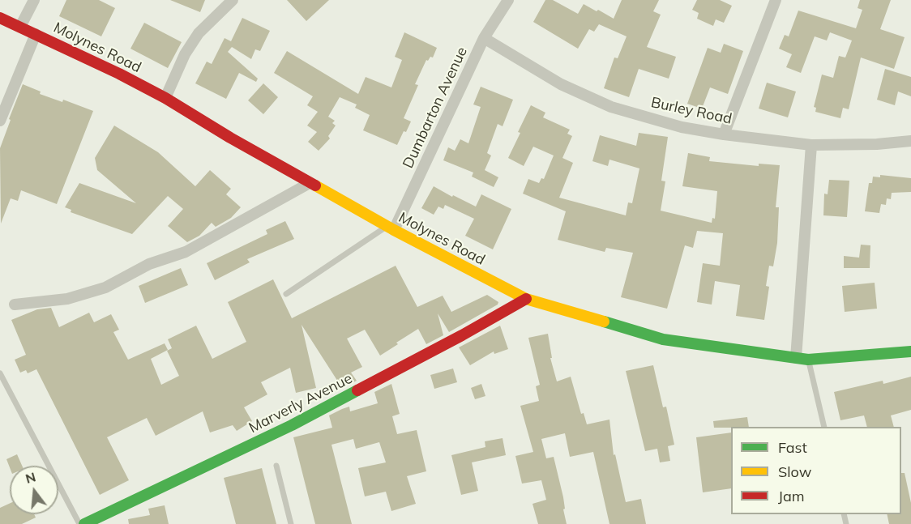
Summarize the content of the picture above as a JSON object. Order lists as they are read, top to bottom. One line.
{"streets":{"main road":["Molynes Road","Marverly Avenue"],"street":["Dumbarton Avenue","Burley Road"]},"crossings":[["Molynes Road","Dumbarton Avenue"],["Molynes Road","Marverly Avenue"],["Dumbarton Avenue","Burley Road"]],"legend":["Fast","Slow","Jam"],"north":"top"}
